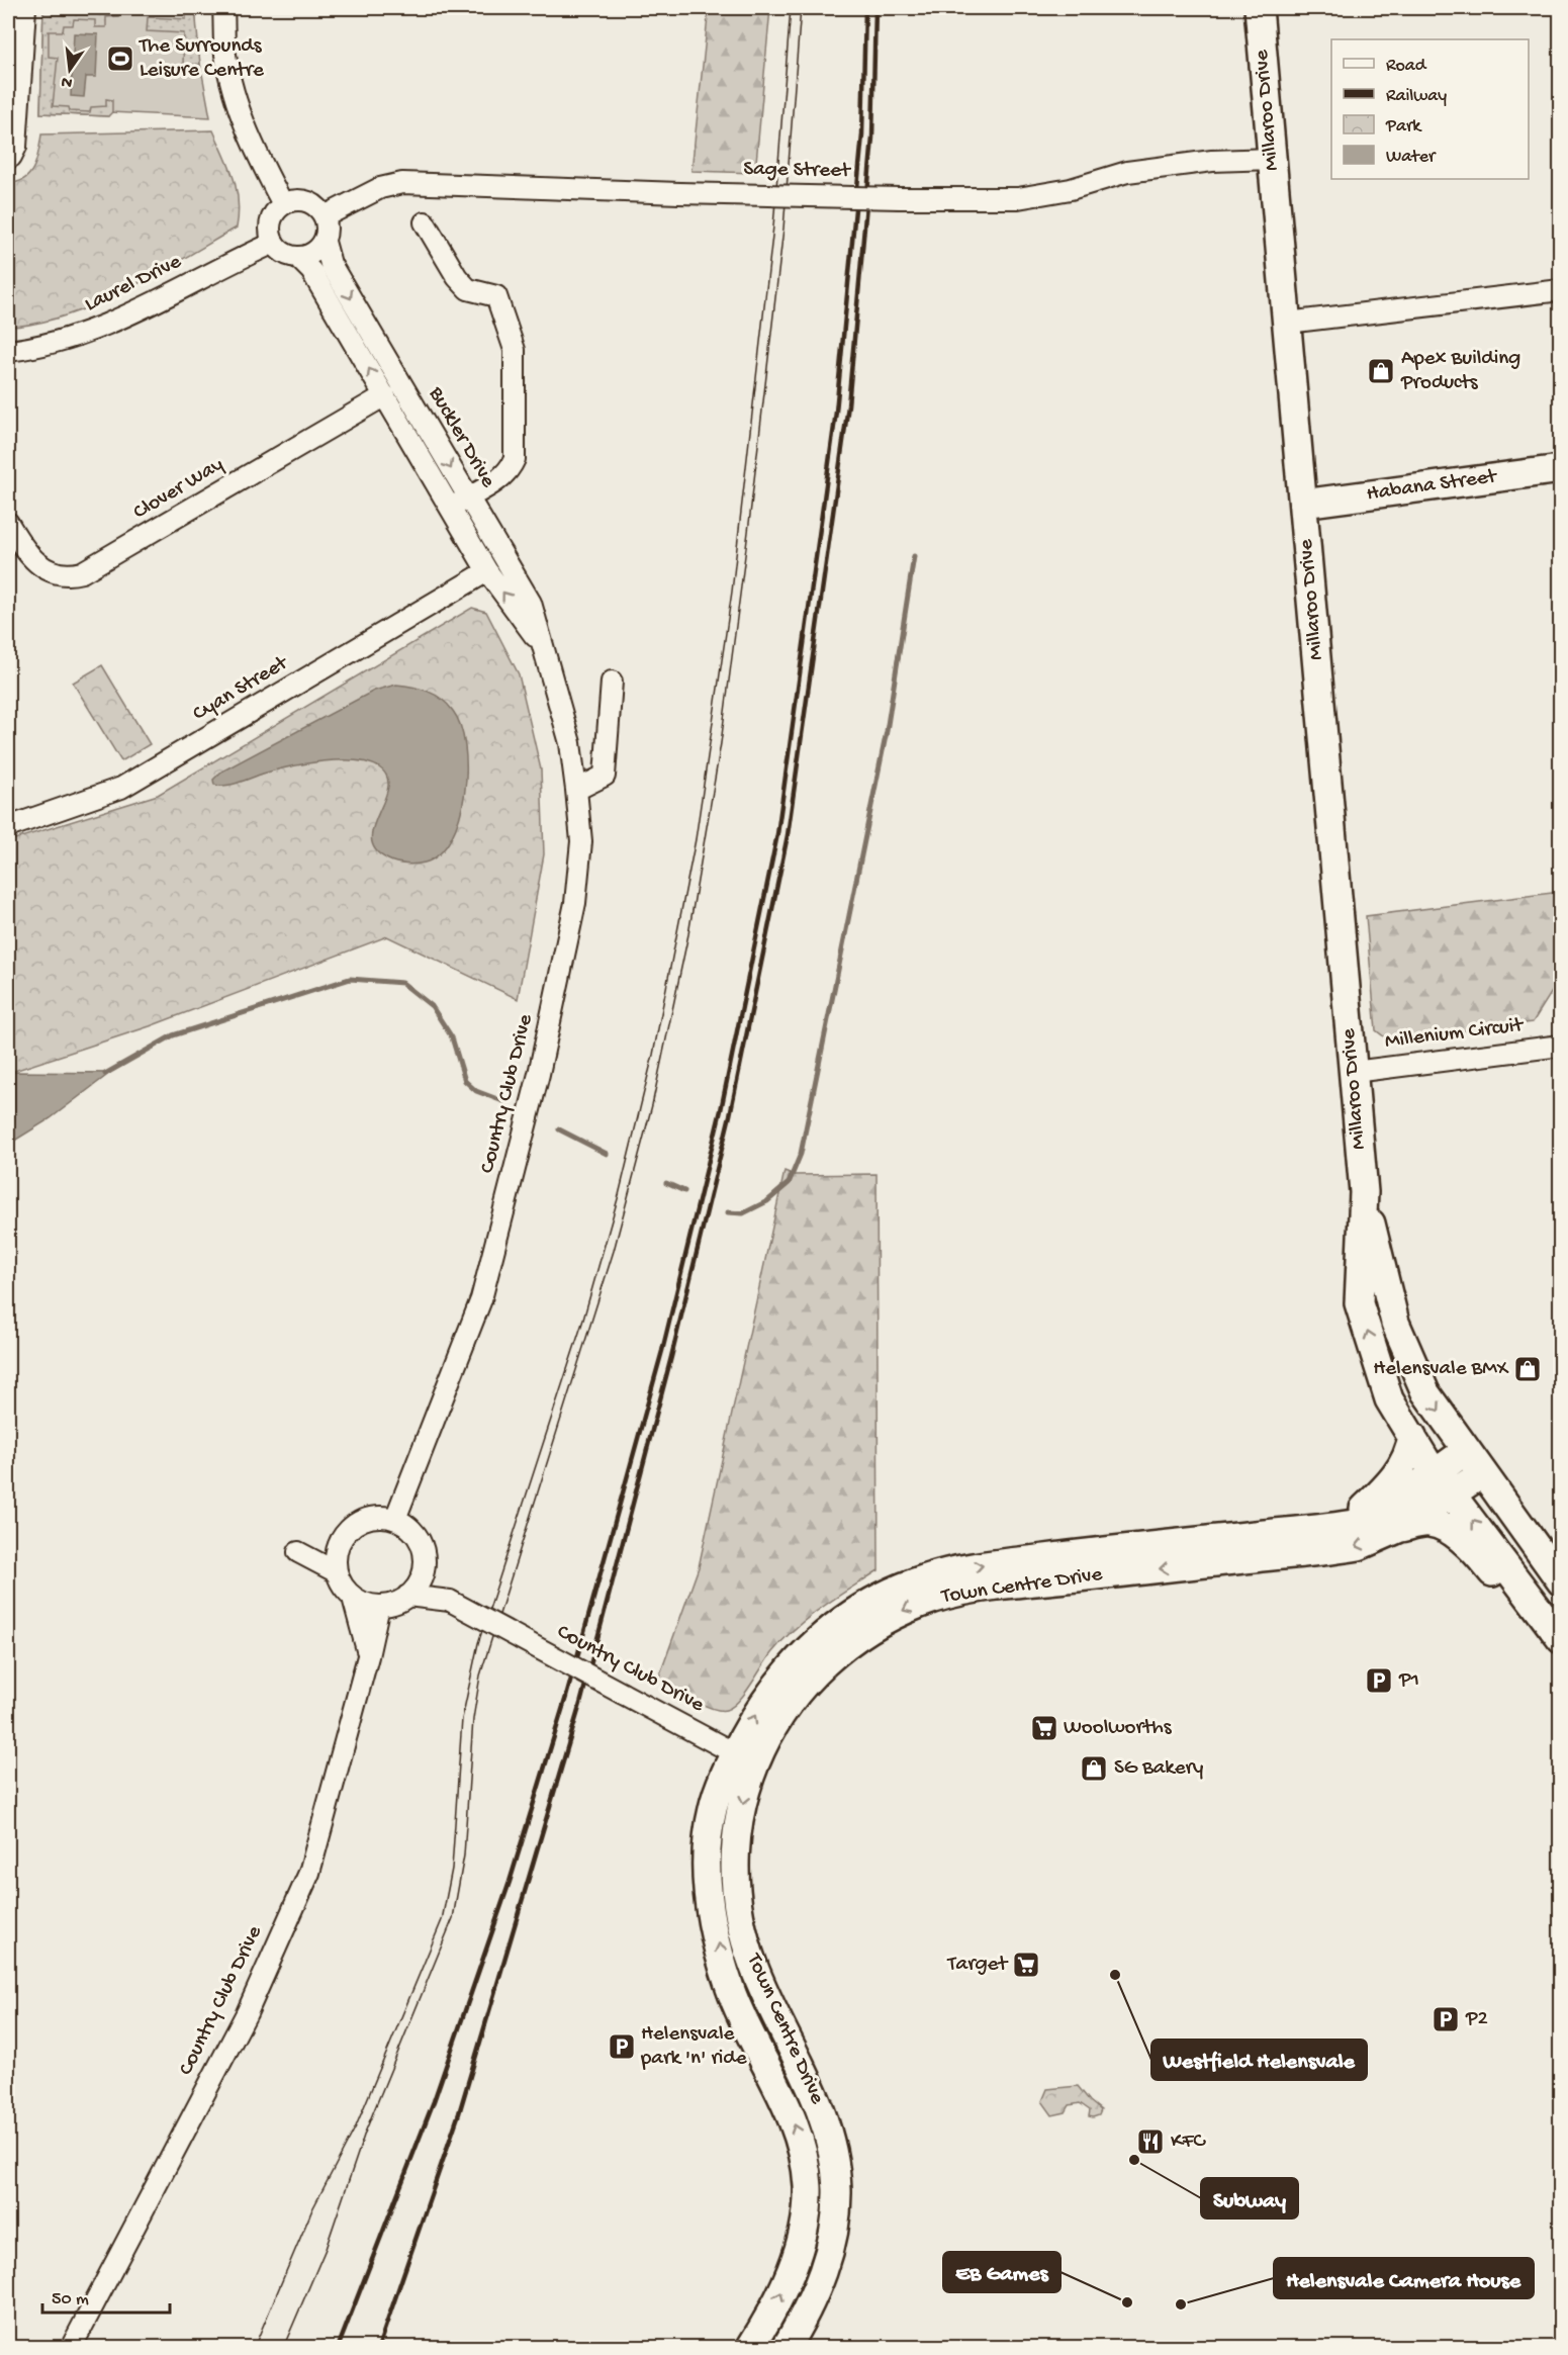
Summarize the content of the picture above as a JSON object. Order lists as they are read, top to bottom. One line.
{"streets":{"street":["Millaroo Drive","Sage Street","Laurel Drive","Buckler Drive","Habana Street","Clover Way","Cyan Street","Millenium Circuit","Country Club Drive","Town Centre Drive"]},"crossings":[["Millaroo Drive","Sage Street"],["Millaroo Drive","Habana Street"],["Millaroo Drive","Millenium Circuit"],["Millaroo Drive","Town Centre Drive"],["Sage Street","Laurel Drive"],["Sage Street","Buckler Drive"],["Laurel Drive","Buckler Drive"],["Buckler Drive","Clover Way"],["Buckler Drive","Cyan Street"],["Buckler Drive","Country Club Drive"],["Country Club Drive","Town Centre Drive"]],"places":{"sports":["The Surrounds Leisure Centre"],"shop":["Apex Building Products","Helensvale BMX","SG Bakery"],"parking":["P1","P2","Helensvale park 'n' ride"],"supermarket":["Woolworths","Target"],"other":["Westfield Helensvale","Subway","EB Games","Helensvale Camera House"],"restaurant":["KFC"]},"legend":["Road","Railway","Park","Water"],"scale_bar":"50 m","north":"bottom"}
